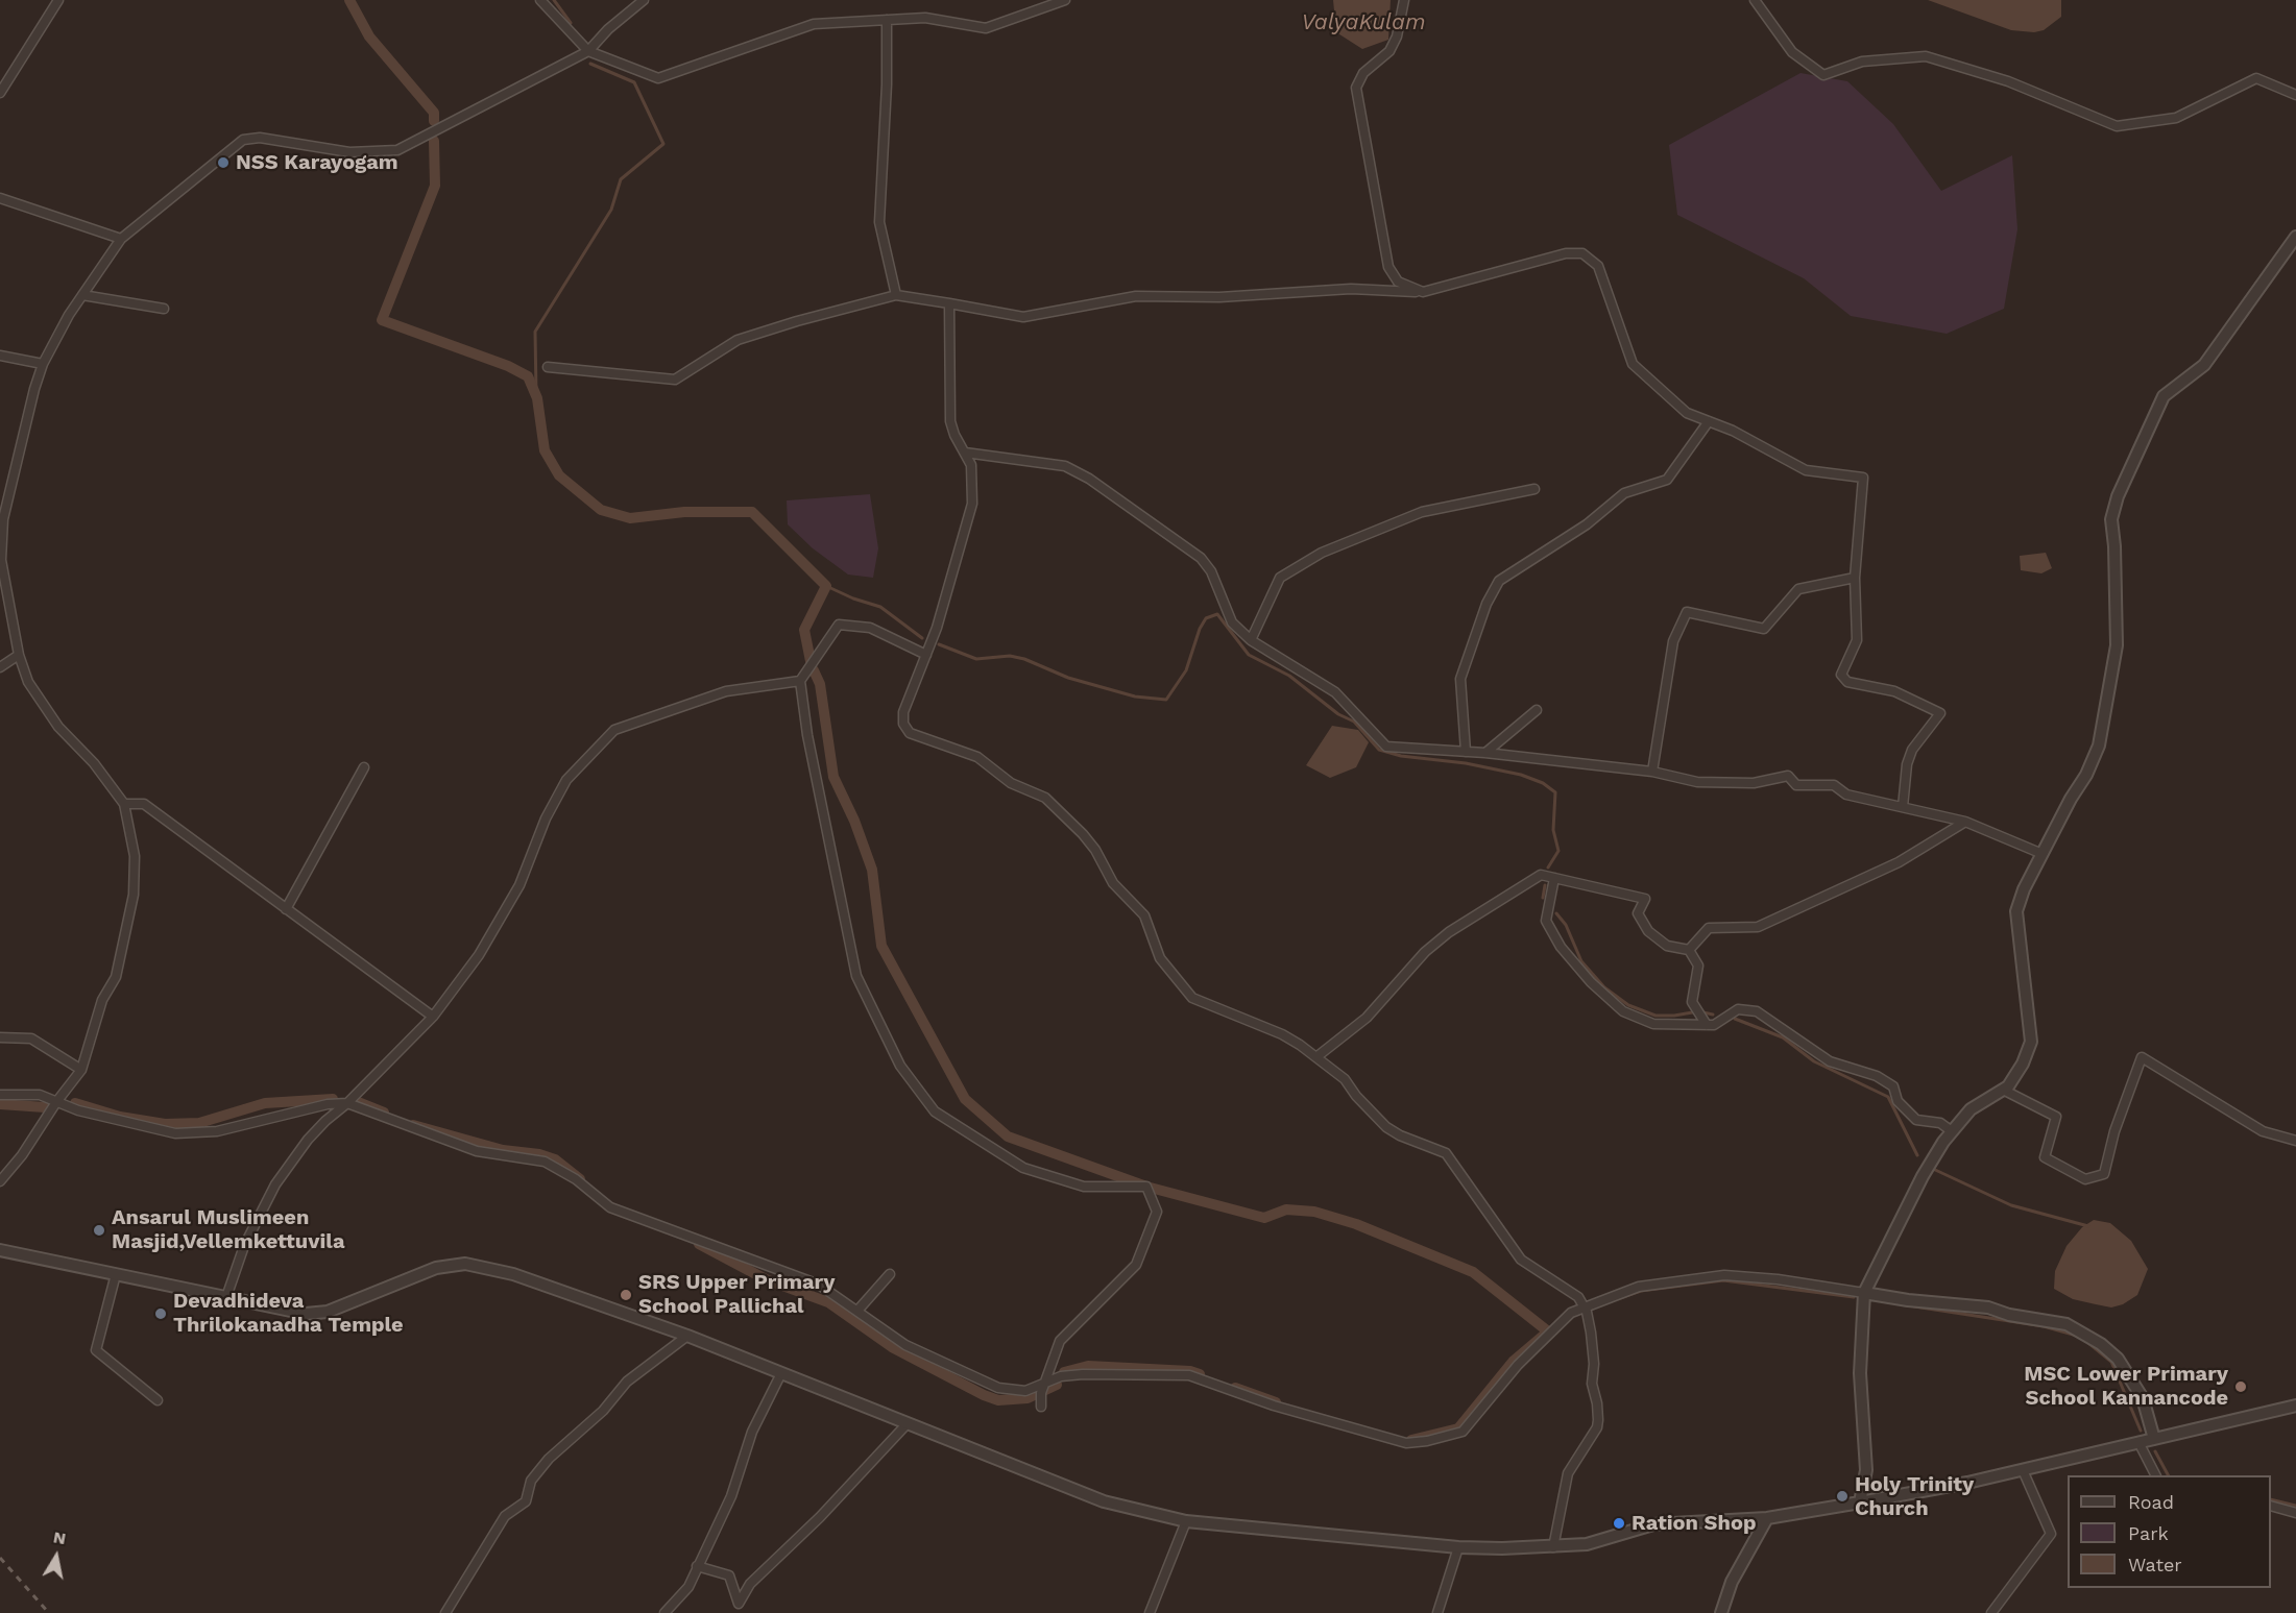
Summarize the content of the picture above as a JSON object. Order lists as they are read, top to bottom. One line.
{"water":["ValyaKulam"],"places":["NSS Karayogam","Ansarul Muslimeen Masjid,Vellemkettuvila","SRS Upper Primary School Pallichal","Devadhideva Thrilokanadha Temple","MSC Lower Primary School Kannancode","Holy Trinity Church","Ration Shop"],"legend":["Road","Park","Water"],"north":"top"}
